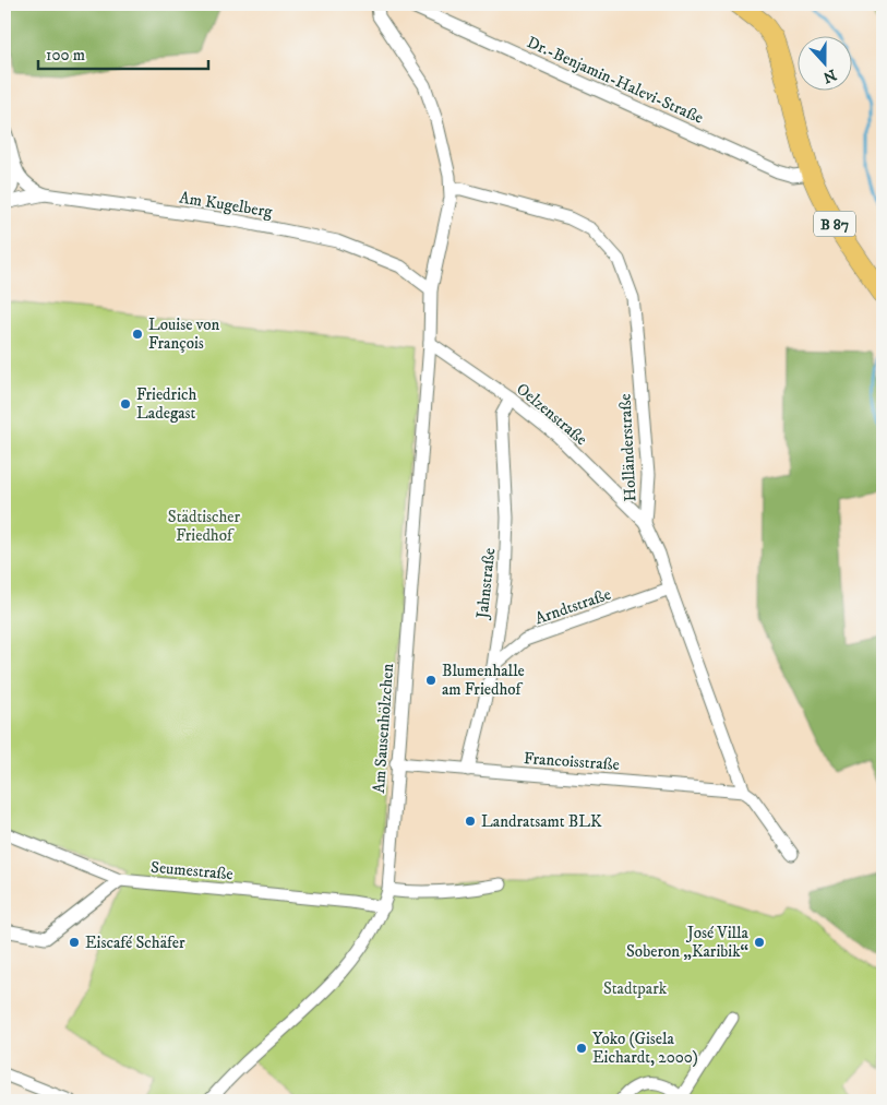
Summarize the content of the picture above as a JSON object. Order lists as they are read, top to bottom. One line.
{"streets":{"main road":["B 87"],"street":["Dr.-Benjamin-Halevi-Straße","Am Kugelberg","Oelzenstraße","Holländerstraße","Jahnstraße","Arndtstraße","Am Sausenhölzchen","Francoisstraße","Seumestraße"]},"crossings":[["Dr.-Benjamin-Halevi-Straße","B 87"],["Am Kugelberg","Am Sausenhölzchen"],["Oelzenstraße","Holländerstraße"],["Oelzenstraße","Jahnstraße"],["Oelzenstraße","Am Sausenhölzchen"],["Holländerstraße","Arndtstraße"],["Holländerstraße","Am Sausenhölzchen"],["Holländerstraße","Francoisstraße"],["Jahnstraße","Arndtstraße"],["Jahnstraße","Francoisstraße"],["Am Sausenhölzchen","Francoisstraße"],["Am Sausenhölzchen","Seumestraße"]],"parks":["Städtischer Friedhof","Stadtpark"],"places":["Louise von François","Friedrich Ladegast","Blumenhalle am Friedhof","Landratsamt BLK","Eiscafé Schäfer","José Villa Soberon „Karibik“","Yoko (Gisela Eichardt, 2000)"],"scale_bar":"100 m","north":"bottom"}
